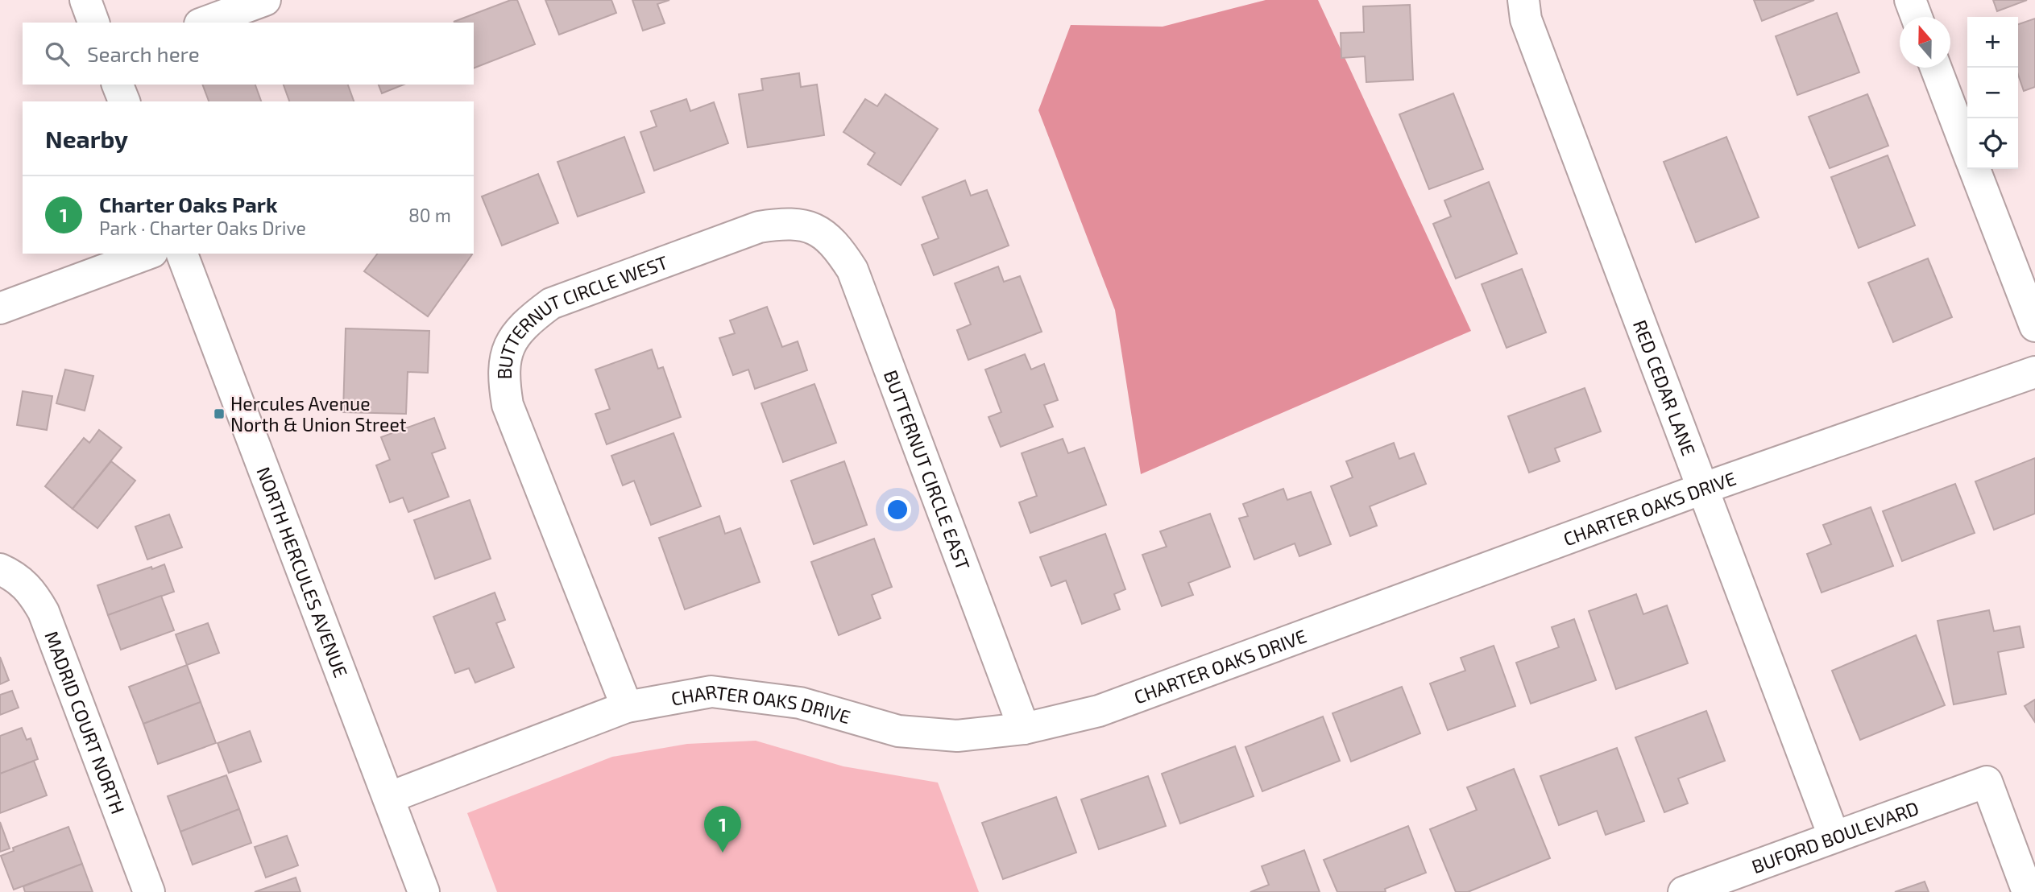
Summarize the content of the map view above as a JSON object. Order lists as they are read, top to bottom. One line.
{"streets":{"street":["BUTTERNUT CIRCLE WEST","RED CEDAR LANE","BUTTERNUT CIRCLE EAST","CHARTER OAKS DRIVE","NORTH HERCULES AVENUE","MADRID COURT NORTH","BUFORD BOULEVARD"]},"crossings":[["BUTTERNUT CIRCLE WEST","BUTTERNUT CIRCLE EAST"],["BUTTERNUT CIRCLE WEST","CHARTER OAKS DRIVE"],["RED CEDAR LANE","CHARTER OAKS DRIVE"],["RED CEDAR LANE","BUFORD BOULEVARD"],["BUTTERNUT CIRCLE EAST","CHARTER OAKS DRIVE"],["CHARTER OAKS DRIVE","NORTH HERCULES AVENUE"]],"places":{"transit":["Hercules Avenue North & Union Street"]},"north":"top","page":{"map_buttons":["+","−"],"search":"Search here","heading":"Nearby","list":[{"mark":"1","name":"Charter Oaks Park","note":"Park · Charter Oaks Drive","value":"80 m"}],"pins":"1"}}
